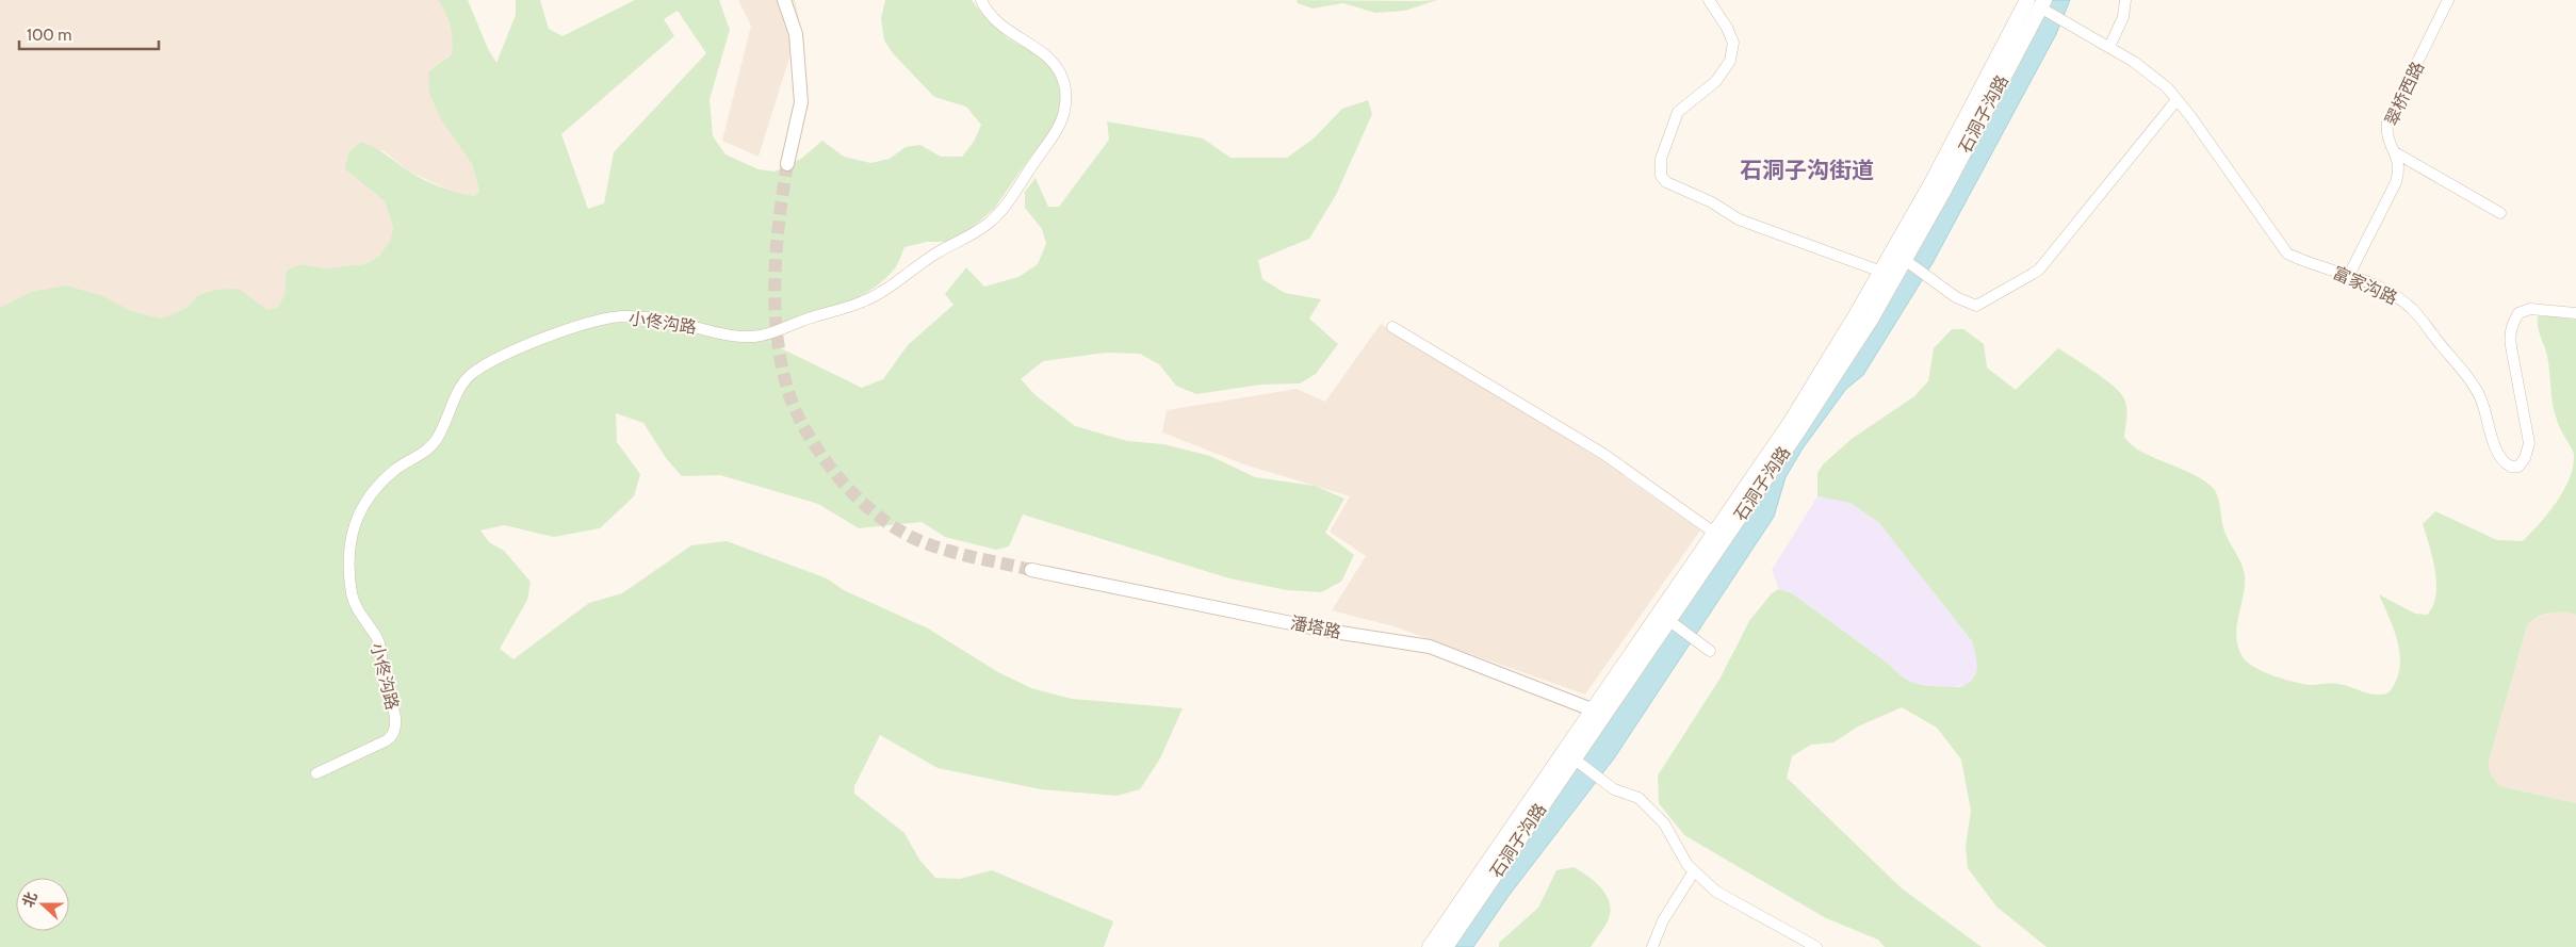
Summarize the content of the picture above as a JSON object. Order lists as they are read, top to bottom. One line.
{"streets":{"main road":["石洞子沟路"],"street":["翠桥西路","富家沟路","小佟沟路","潘塔路"]},"crossings":[["翠桥西路","富家沟路"],["石洞子沟路","富家沟路"],["石洞子沟路","潘塔路"]],"districts":["石洞子沟街道"],"scale_bar":"100 m","north":"left"}
